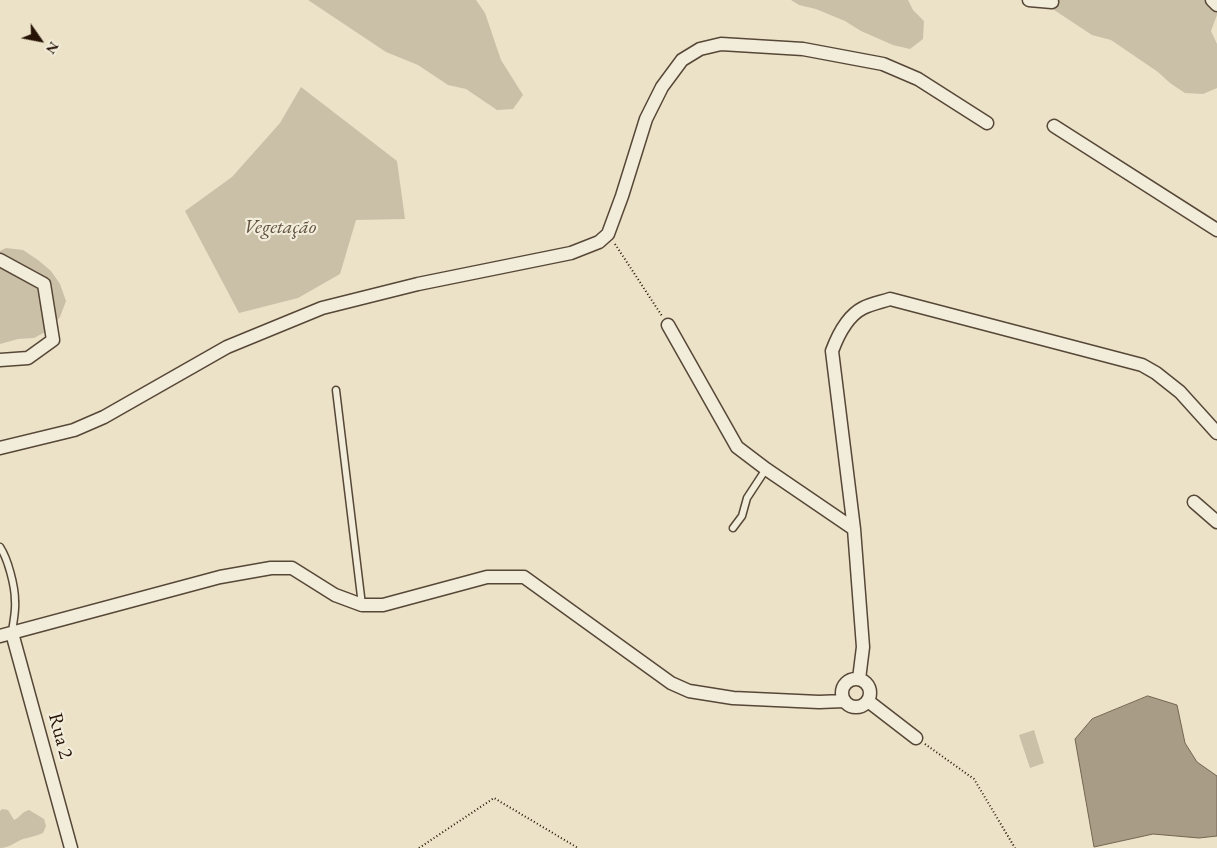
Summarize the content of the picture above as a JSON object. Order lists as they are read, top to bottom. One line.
{"streets":{"street":["Rua 2"]},"parks":["Vegetação"],"north":"bottom right"}
